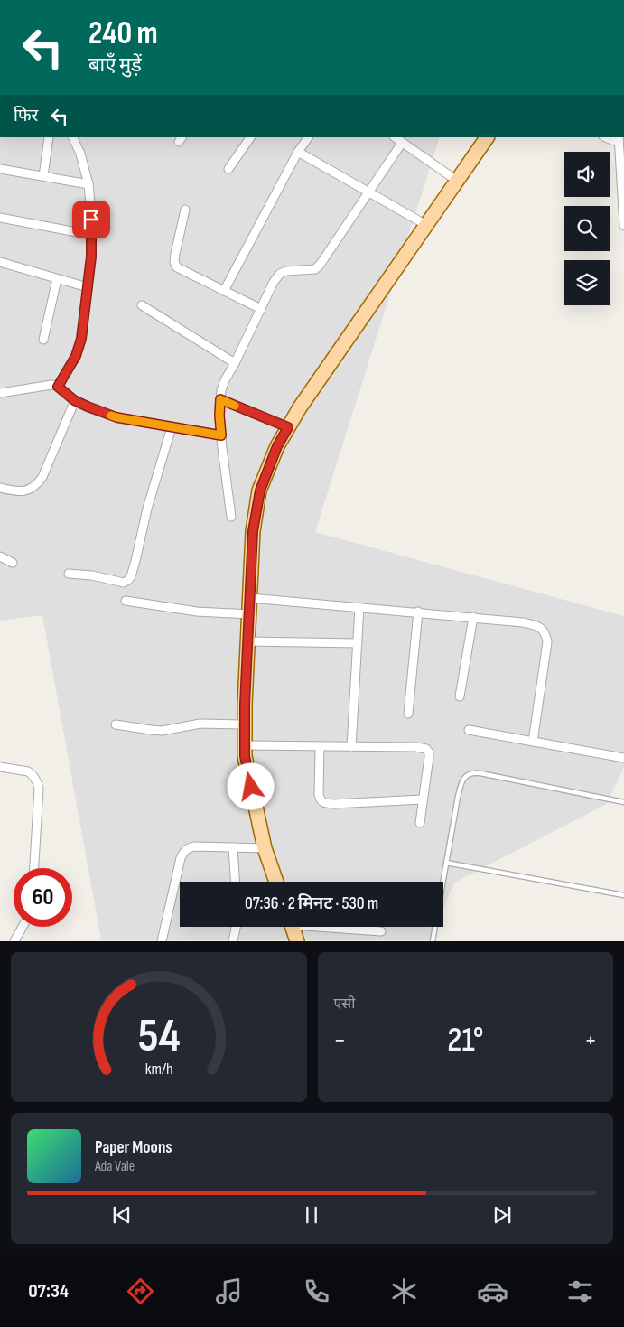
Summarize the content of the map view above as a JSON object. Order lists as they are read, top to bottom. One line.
{"page":{"turn":["240 m","बाएँ मुड़ें"],"then":"फिर","limit":"60","trip":"07:36 · 2 मिनट · 530 m","tile":"एसी","heat":["−","21°","+"],"song":["Paper Moons","Ada Vale"],"tabs":"07:34","gauge":["54","km/h"]}}
